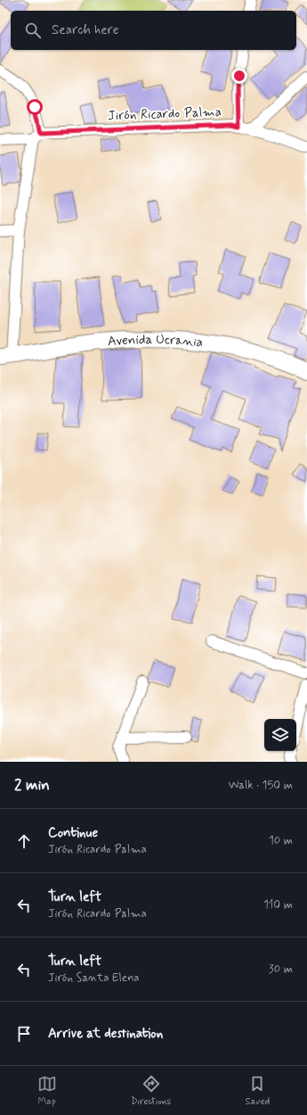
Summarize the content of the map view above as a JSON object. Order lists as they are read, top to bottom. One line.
{"streets":{"main road":["Avenida Ucrania"],"street":["Jirón Ricardo Palma"]},"page":{"search":"Search here","heading":["2 min","Walk · 150 m"],"list":[["Continue","Jirón Ricardo Palma","10 m"],["Turn left","Jirón Ricardo Palma","110 m"],["Turn left","Jirón Santa Elena","30 m"],"Arrive at destination"],"nav":["Map","Directions","Saved"]}}
